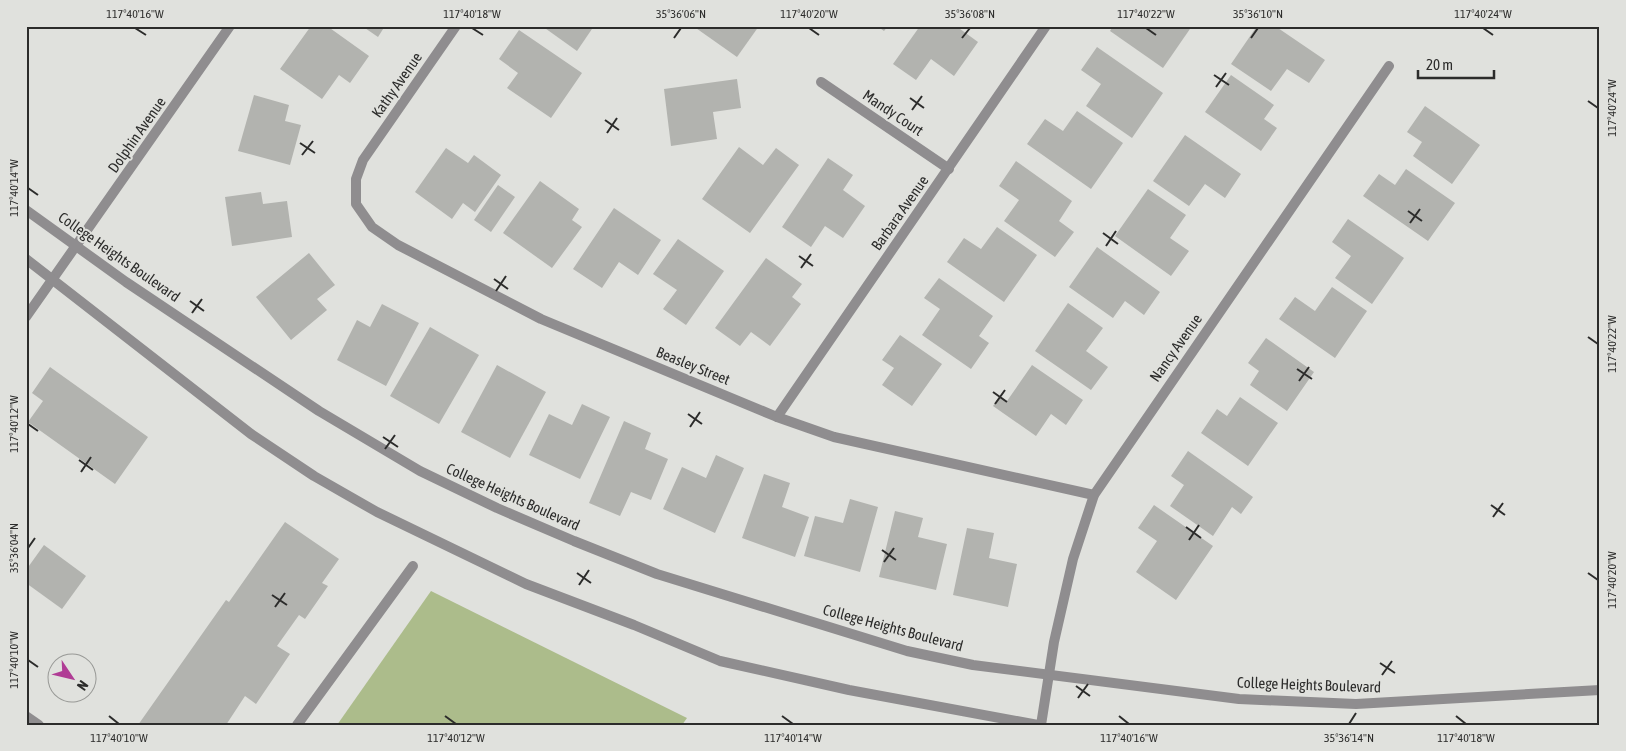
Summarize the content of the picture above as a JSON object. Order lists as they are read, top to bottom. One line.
{"streets":{"street":["Kathy Avenue","Mandy Court","Dolphin Avenue","Barbara Avenue","College Heights Boulevard","Nancy Avenue","Beasley Street"]},"crossings":[["Kathy Avenue","Beasley Street"],["Mandy Court","Barbara Avenue"],["Dolphin Avenue","College Heights Boulevard"],["Barbara Avenue","Beasley Street"],["College Heights Boulevard","Nancy Avenue"],["Nancy Avenue","Beasley Street"]],"scale_bar":"20 m","north":"bottom right","coordinates":["117°40'16\"W","117°40'18\"W","35°36'06\"N","117°40'20\"W","35°36'08\"N","117°40'22\"W","35°36'10\"N","117°40'24\"W","117°40'14\"W","117°40'12\"W","35°36'04\"N","117°40'10\"W","35°36'14\"N"]}
